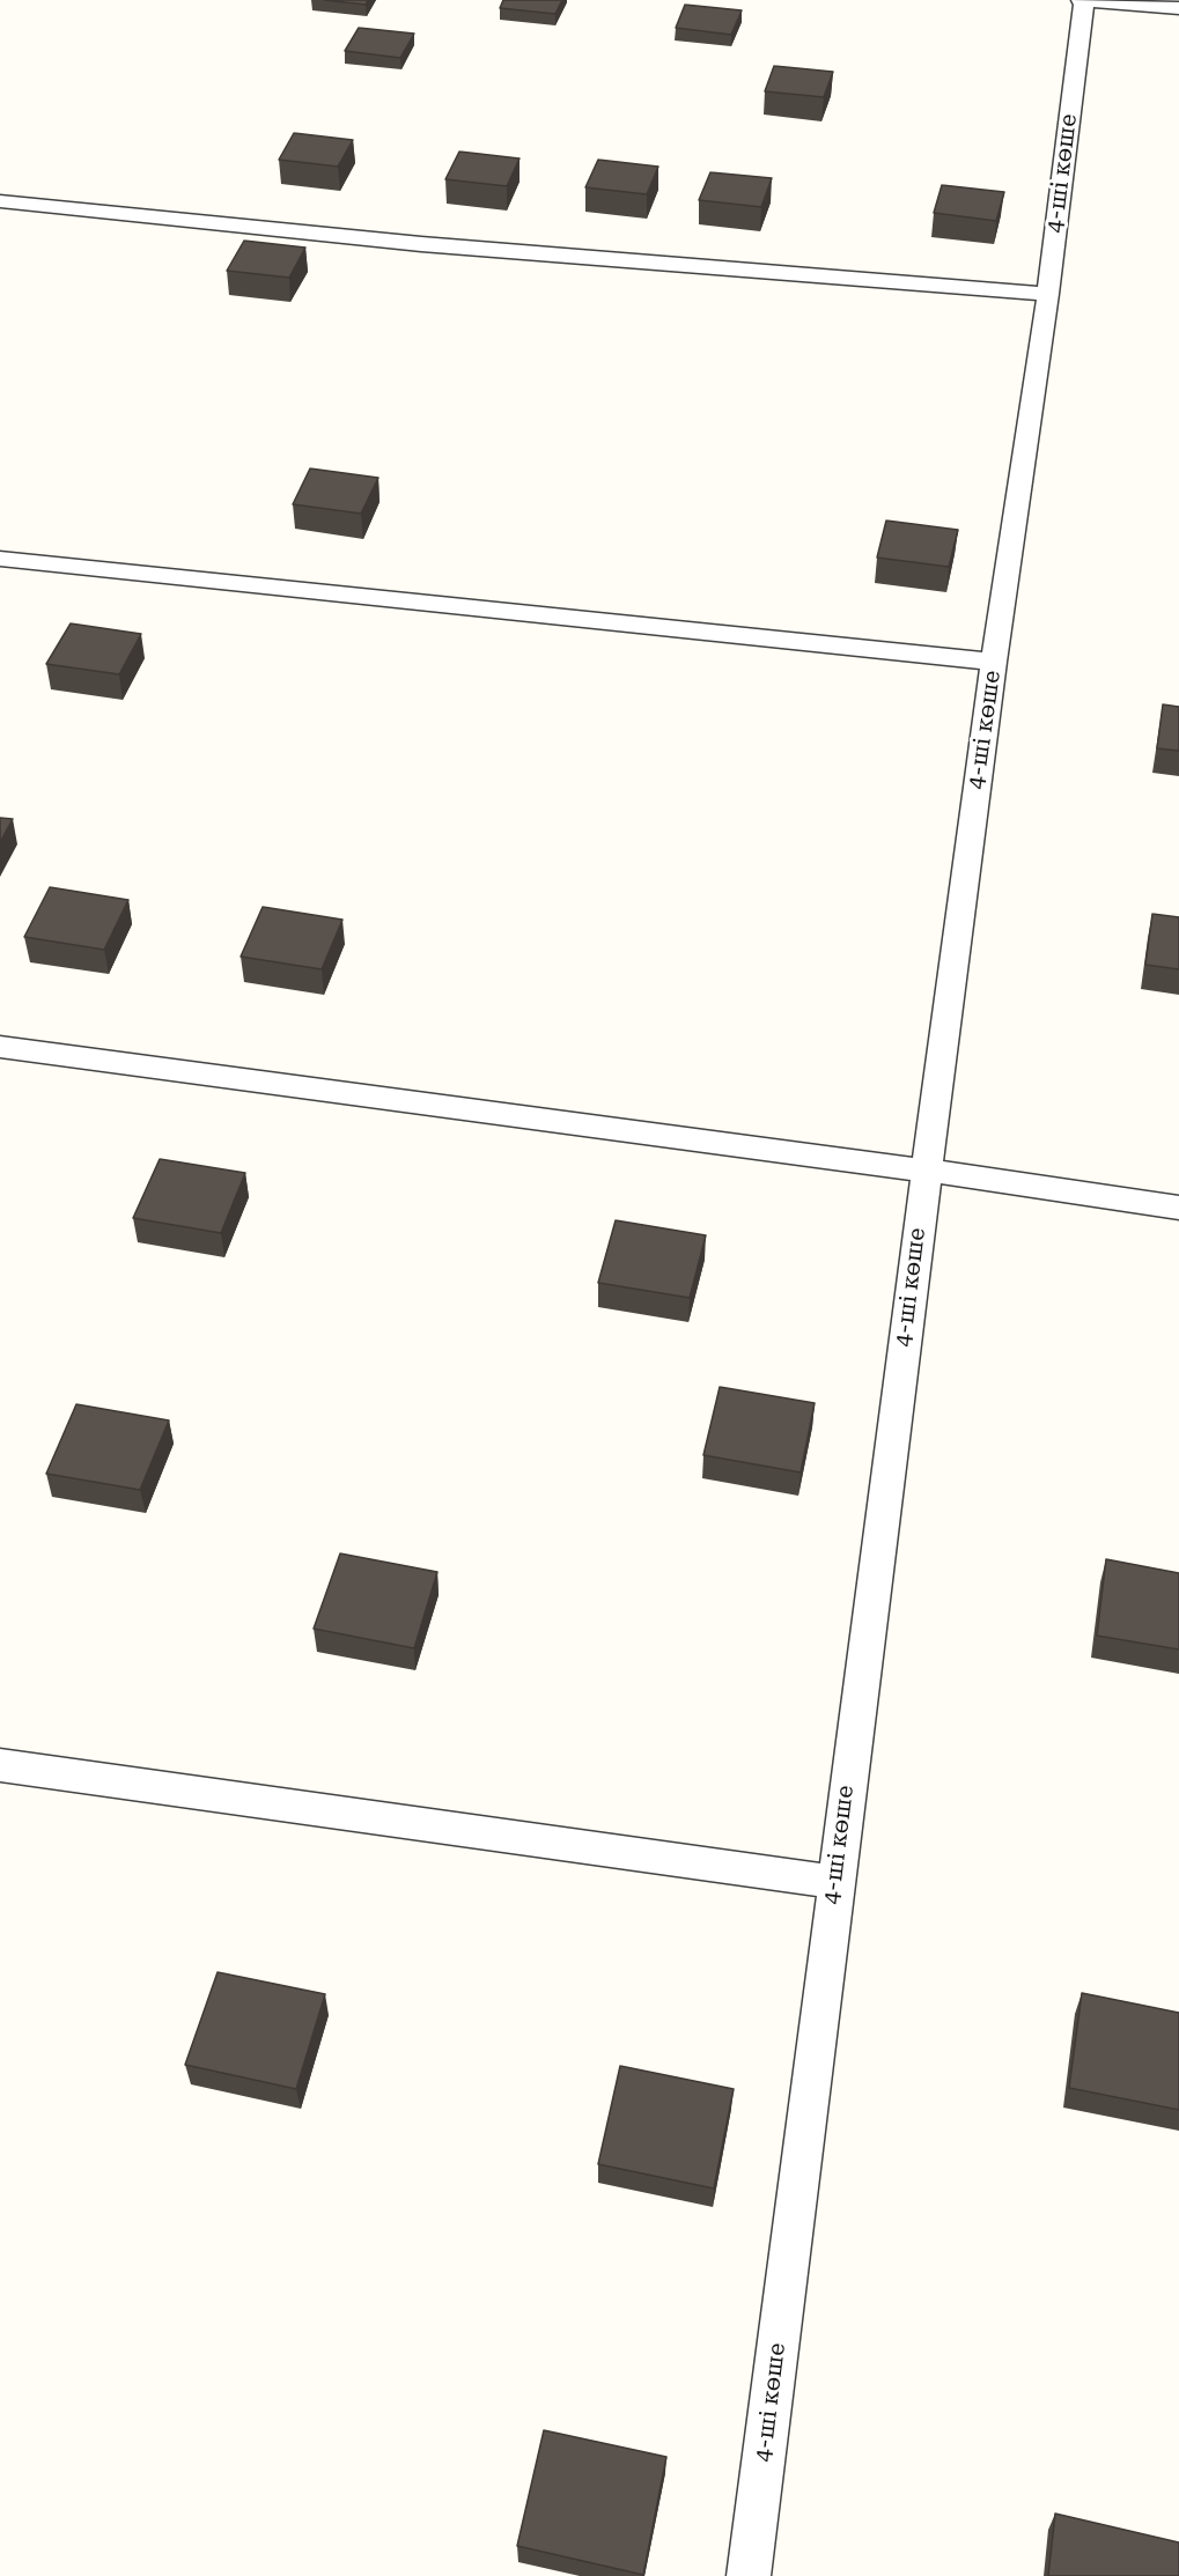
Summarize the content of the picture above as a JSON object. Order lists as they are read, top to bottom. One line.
{"streets":{"lane":["4-ші көше"]}}
